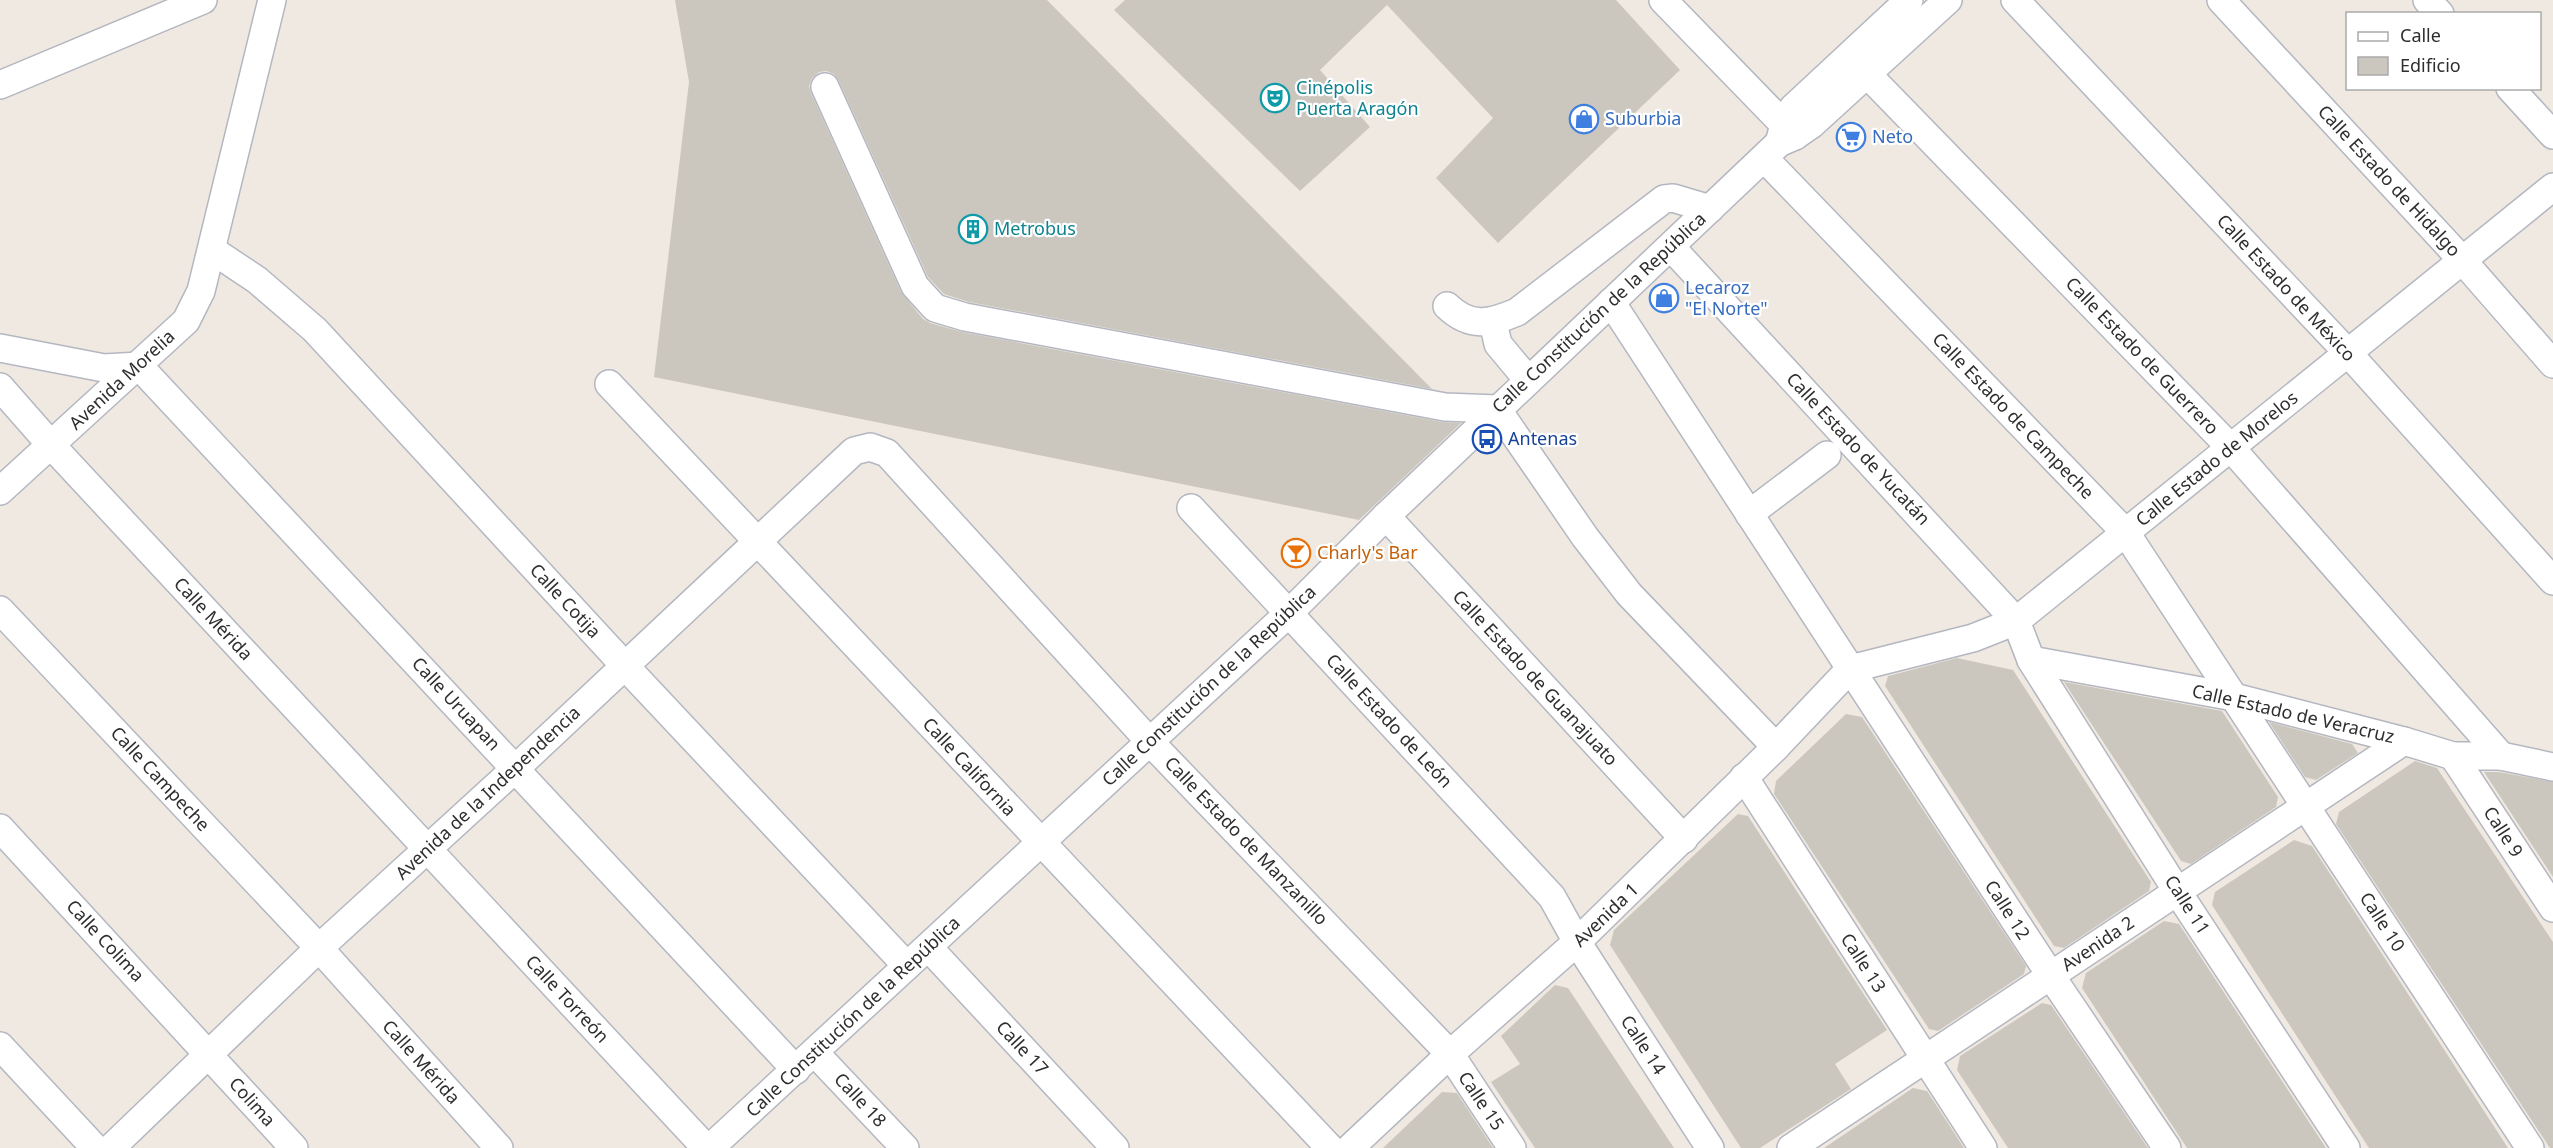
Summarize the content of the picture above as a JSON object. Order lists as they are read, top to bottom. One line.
{"streets":{"street":["Calle Estado de Hidalgo","Calle Estado de México","Calle Constitución de la República","Calle Estado de Guerrero","Avenida Morelia","Calle Estado de Campeche","Calle Estado de Yucatán","Calle Estado de Morelos","Calle Cotija","Calle Mérida","Calle Estado de Guanajuato","Calle Uruapan","Calle Estado de Veracruz","Calle Estado de León","Calle California","Calle Campeche","Avenida de la Independencia","Calle 9","Calle Estado de Manzanillo","Calle 11","Calle 12","Avenida 1","Calle 10","Calle Colima","Avenida 2","Calle 13","Calle Torreón","Calle 14","Calle 17","Calle 18","Calle 15","Colima"]},"crossings":[["Calle Estado de Hidalgo","Calle Estado de Morelos"],["Calle Estado de México","Calle Estado de Morelos"],["Calle Constitución de la República","Calle Estado de Guerrero"],["Calle Constitución de la República","Calle Estado de Campeche"],["Calle Constitución de la República","Calle Estado de Yucatán"],["Calle Constitución de la República","Calle Cotija"],["Calle Constitución de la República","Calle Estado de Guanajuato"],["Calle Constitución de la República","Calle Uruapan"],["Calle Constitución de la República","Calle Estado de León"],["Calle Constitución de la República","Calle California"],["Calle Constitución de la República","Calle Estado de Manzanillo"],["Calle Constitución de la República","Calle Torreón"],["Calle Constitución de la República","Calle 17"],["Calle Constitución de la República","Calle 18"],["Calle Estado de Guerrero","Calle Estado de Morelos"],["Calle Estado de Guerrero","Calle Estado de Veracruz"],["Avenida Morelia","Calle Cotija"],["Avenida Morelia","Calle Mérida"],["Avenida Morelia","Calle Uruapan"],["Calle Estado de Campeche","Calle Estado de Morelos"],["Calle Estado de Campeche","Calle Estado de Veracruz"],["Calle Estado de Campeche","Calle 10"],["Calle Estado de Yucatán","Calle Estado de Morelos"],["Calle Estado de Yucatán","Calle Estado de Veracruz"],["Calle Estado de Yucatán","Calle 11"],["Calle Estado de Morelos","Calle 12"],["Calle Estado de Morelos","Avenida 1"],["Calle Cotija","Avenida de la Independencia"],["Calle Mérida","Calle Campeche"],["Calle Mérida","Avenida de la Independencia"],["Calle Mérida","Calle Torreón"],["Calle Estado de Guanajuato","Avenida 1"],["Calle Uruapan","Avenida de la Independencia"],["Calle Uruapan","Calle 18"],["Calle Estado de Veracruz","Calle 9"],["Calle Estado de Veracruz","Calle 11"],["Calle Estado de Veracruz","Calle 10"],["Calle Estado de Veracruz","Avenida 2"],["Calle Estado de León","Avenida 1"],["Calle Estado de León","Calle 14"],["Calle California","Avenida de la Independencia"],["Calle Campeche","Avenida de la Independencia"],["Avenida de la Independencia","Calle Estado de Manzanillo"],["Avenida de la Independencia","Calle Colima"],["Avenida de la Independencia","Calle Torreón"],["Avenida de la Independencia","Colima"],["Calle Estado de Manzanillo","Avenida 1"],["Calle Estado de Manzanillo","Calle 15"],["Calle 11","Avenida 2"],["Calle 12","Avenida 1"],["Calle 12","Avenida 2"],["Avenida 1","Calle 13"],["Avenida 1","Calle 14"],["Avenida 1","Calle 15"],["Calle 10","Avenida 2"],["Calle Colima","Colima"],["Avenida 2","Calle 13"]],"places":{"theatre":["Cinépolis Puerta Aragón"],"shop":["Suburbia","Lecaroz \"El Norte\""],"supermarket":["Neto"],"building":["Metrobus"],"bus stop":["Antenas"],"bar":["Charly's Bar"]},"legend":["Calle","Edificio"]}
